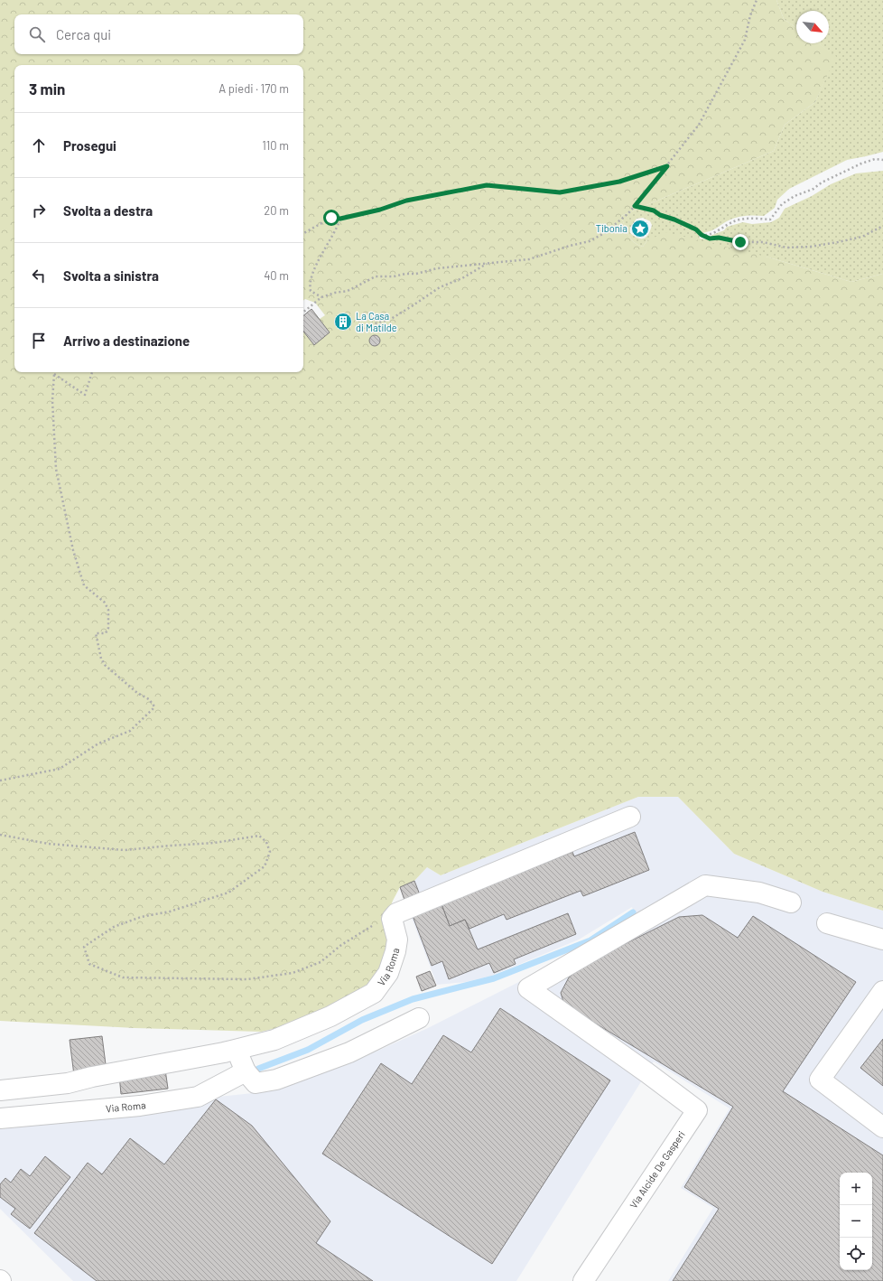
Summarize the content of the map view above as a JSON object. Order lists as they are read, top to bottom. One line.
{"streets":{"street":["Via Roma","Via Alcide De Gasperi"]},"places":{"place":["Tibonia"],"building":["La Casa di Matilde"]},"north":"bottom right","page":{"search":"Cerca qui","heading":["3 min","A piedi · 170 m"],"list":[["Prosegui","110 m"],["Svolta a destra","20 m"],["Svolta a sinistra","40 m"],"Arrivo a destinazione"],"map_buttons":["+","−"]}}
